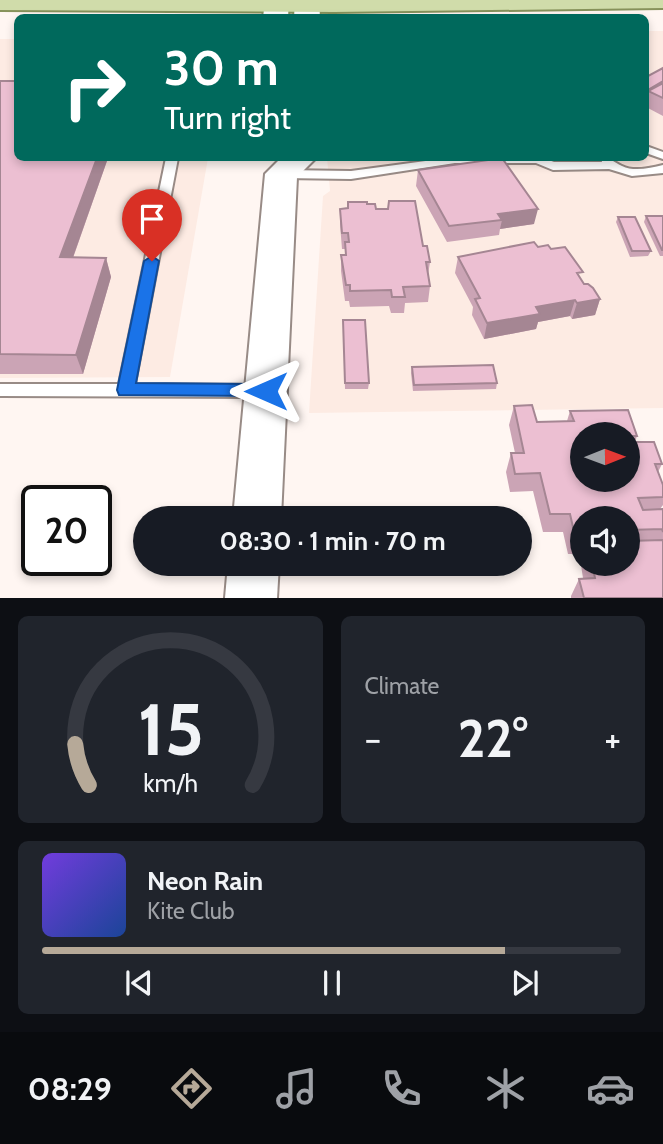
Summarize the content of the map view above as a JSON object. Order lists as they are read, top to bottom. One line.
{"north":"right","page":{"turn":["30 m","Turn right"],"limit":"20","trip":"08:30 · 1 min · 70 m","tile":"Climate","heat":["−","22°","+"],"song":["Neon Rain","Kite Club"],"tabs":"08:29","gauge":["15","km/h"]}}
